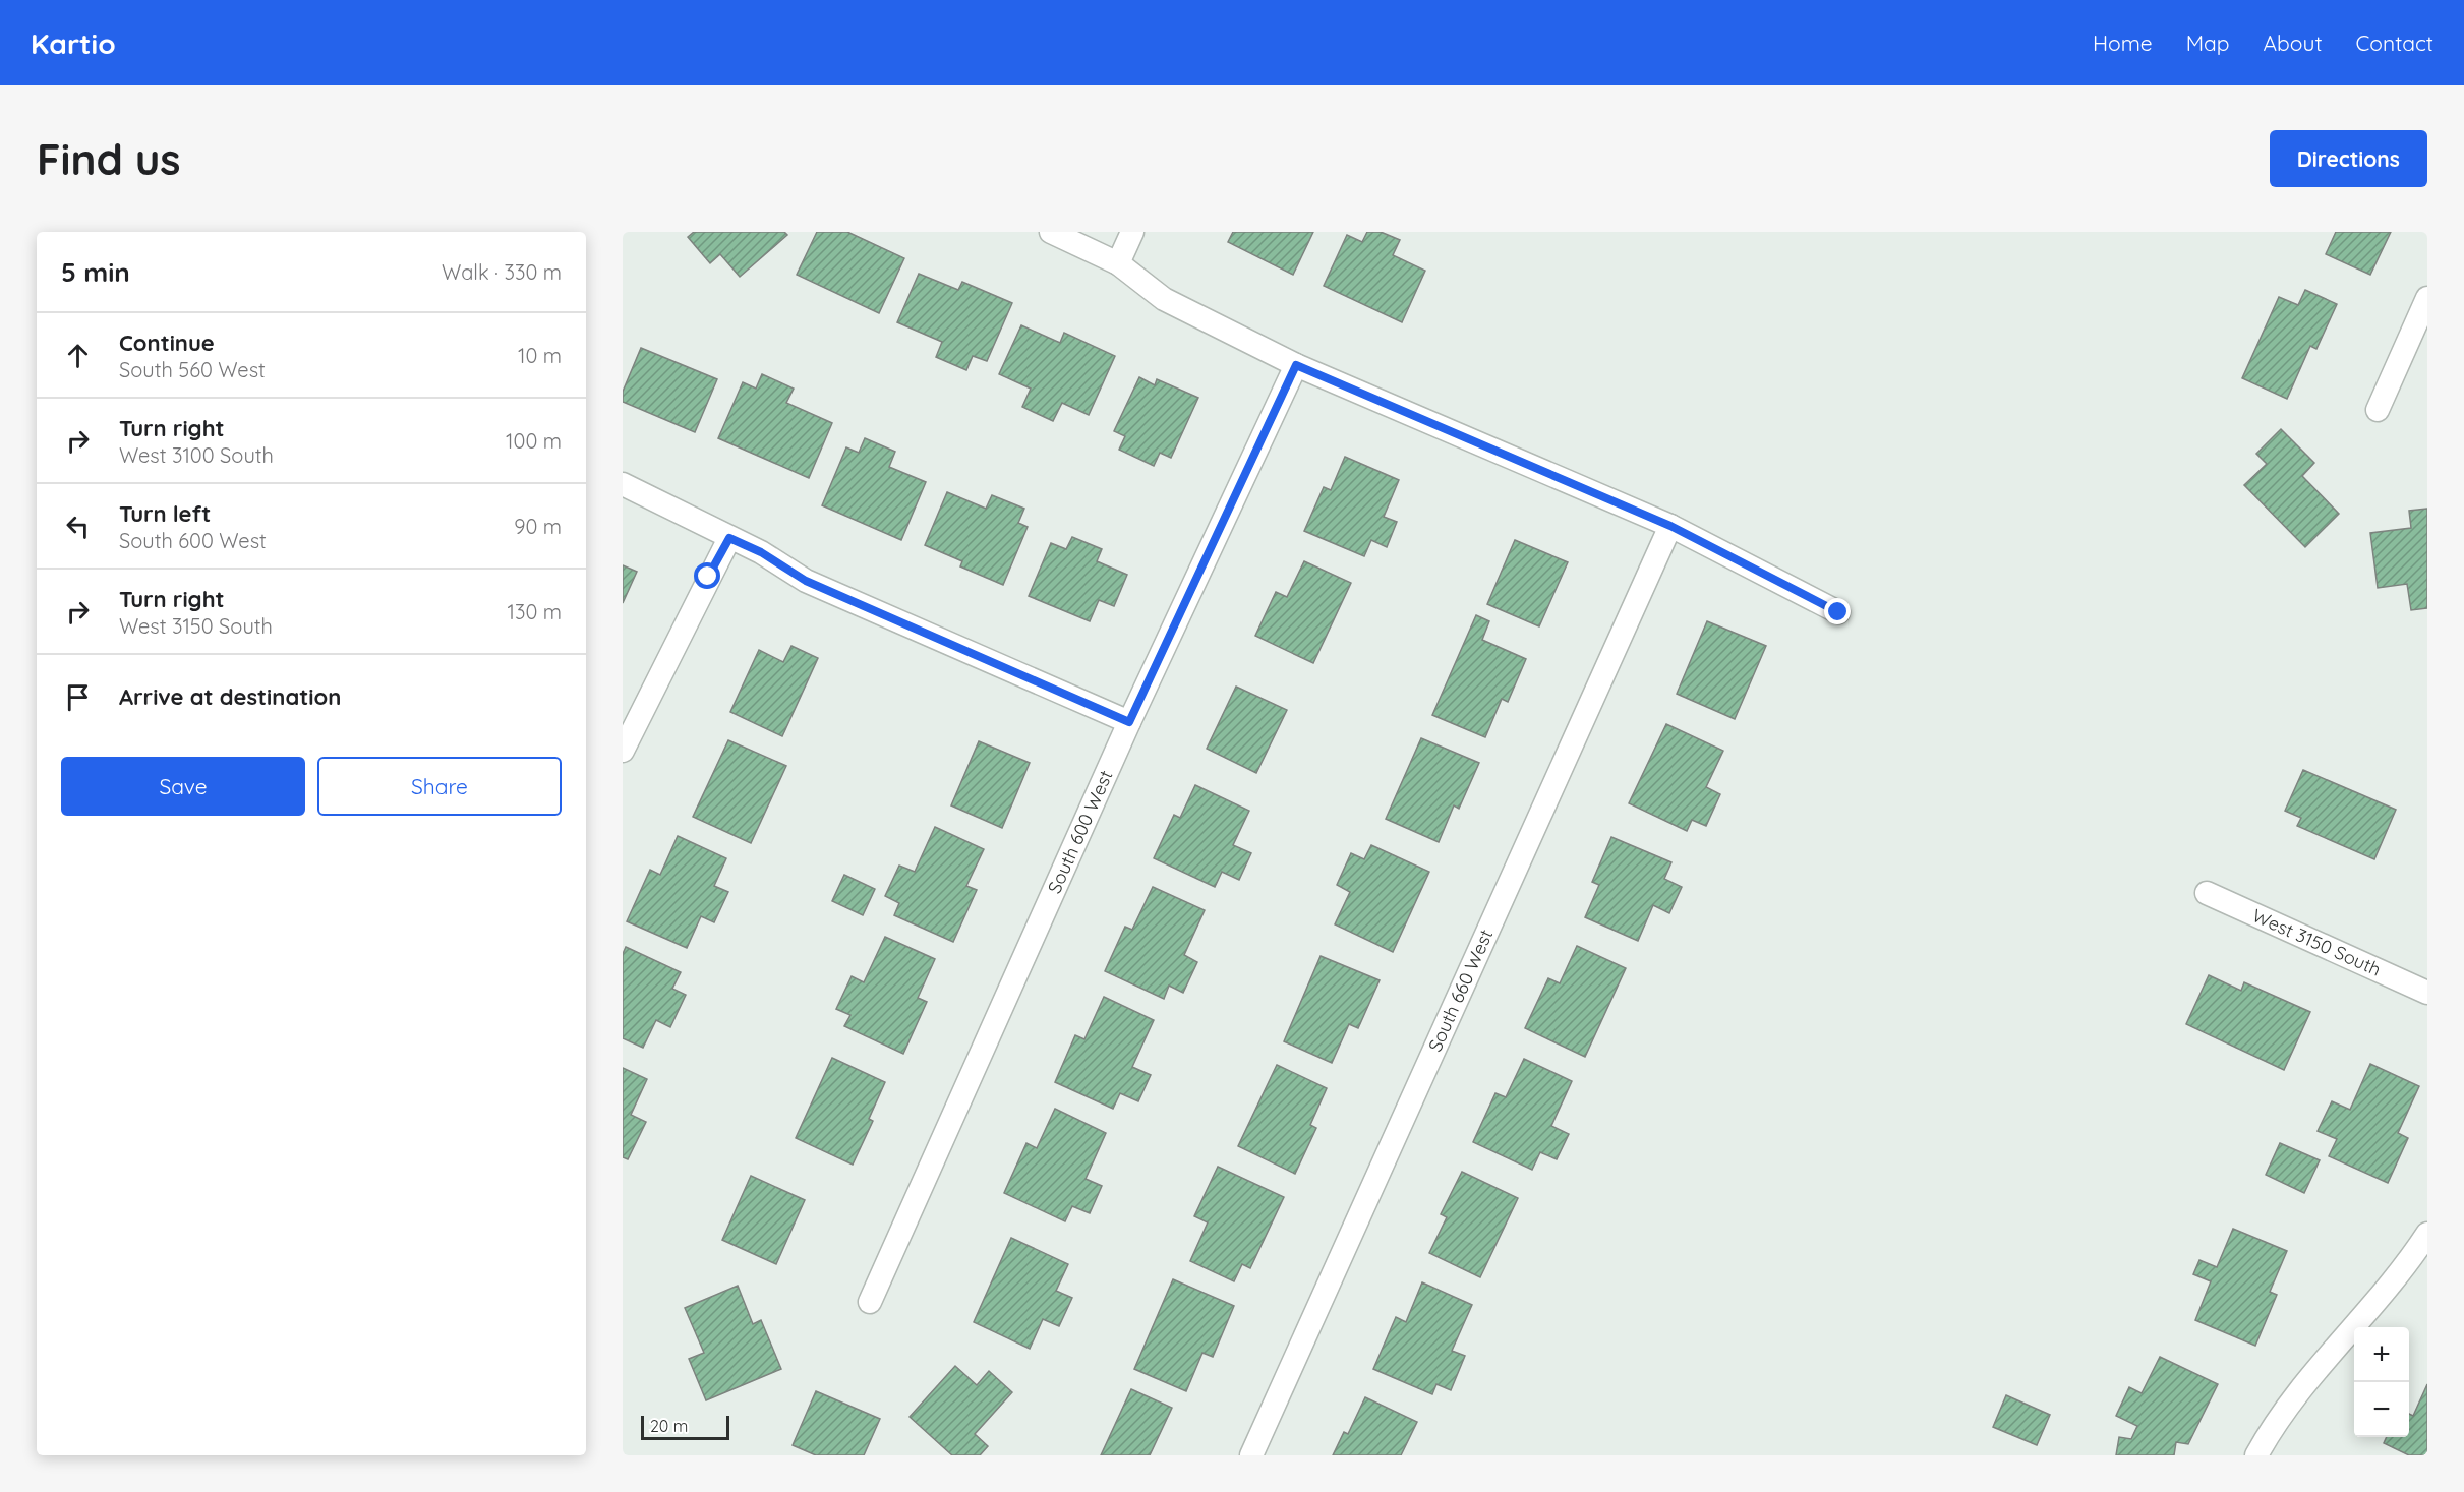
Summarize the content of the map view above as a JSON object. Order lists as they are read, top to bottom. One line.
{"streets":{"street":["South 600 West","West 3150 South","South 660 West"]},"scale_bar":"20 m","page":{"header":"Kartio","nav":["Home","Map","About","Contact"],"buttons":["Directions",["Save","Share"]],"title":"Find us","heading":["5 min","Walk · 330 m"],"list":[["Continue","South 560 West","10 m"],["Turn right","West 3100 South","100 m"],["Turn left","South 600 West","90 m"],["Turn right","West 3150 South","130 m"],"Arrive at destination"],"map_buttons":["+","−"],"scale":"20 m"}}
